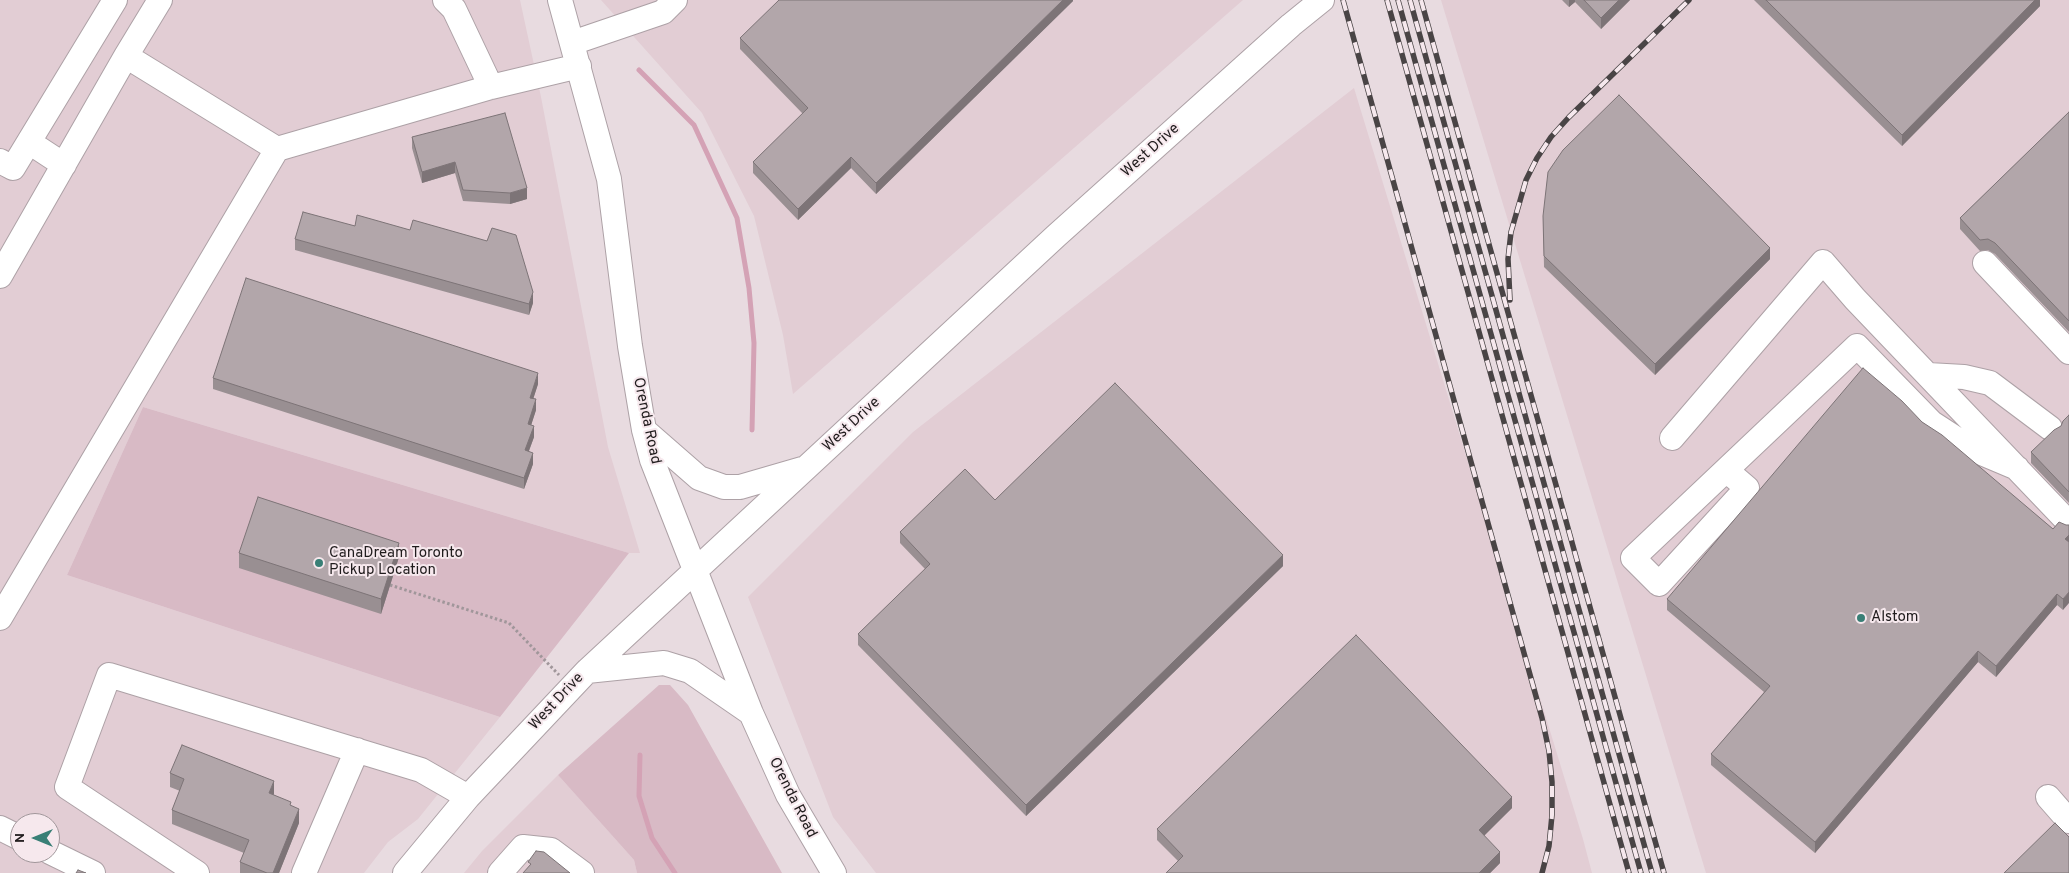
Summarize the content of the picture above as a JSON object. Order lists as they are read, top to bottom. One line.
{"streets":{"street":["West Drive","Orenda Road"]},"crossings":[["West Drive","Orenda Road"]],"places":["CanaDream Toronto Pickup Location","Alstom"],"north":"left"}
